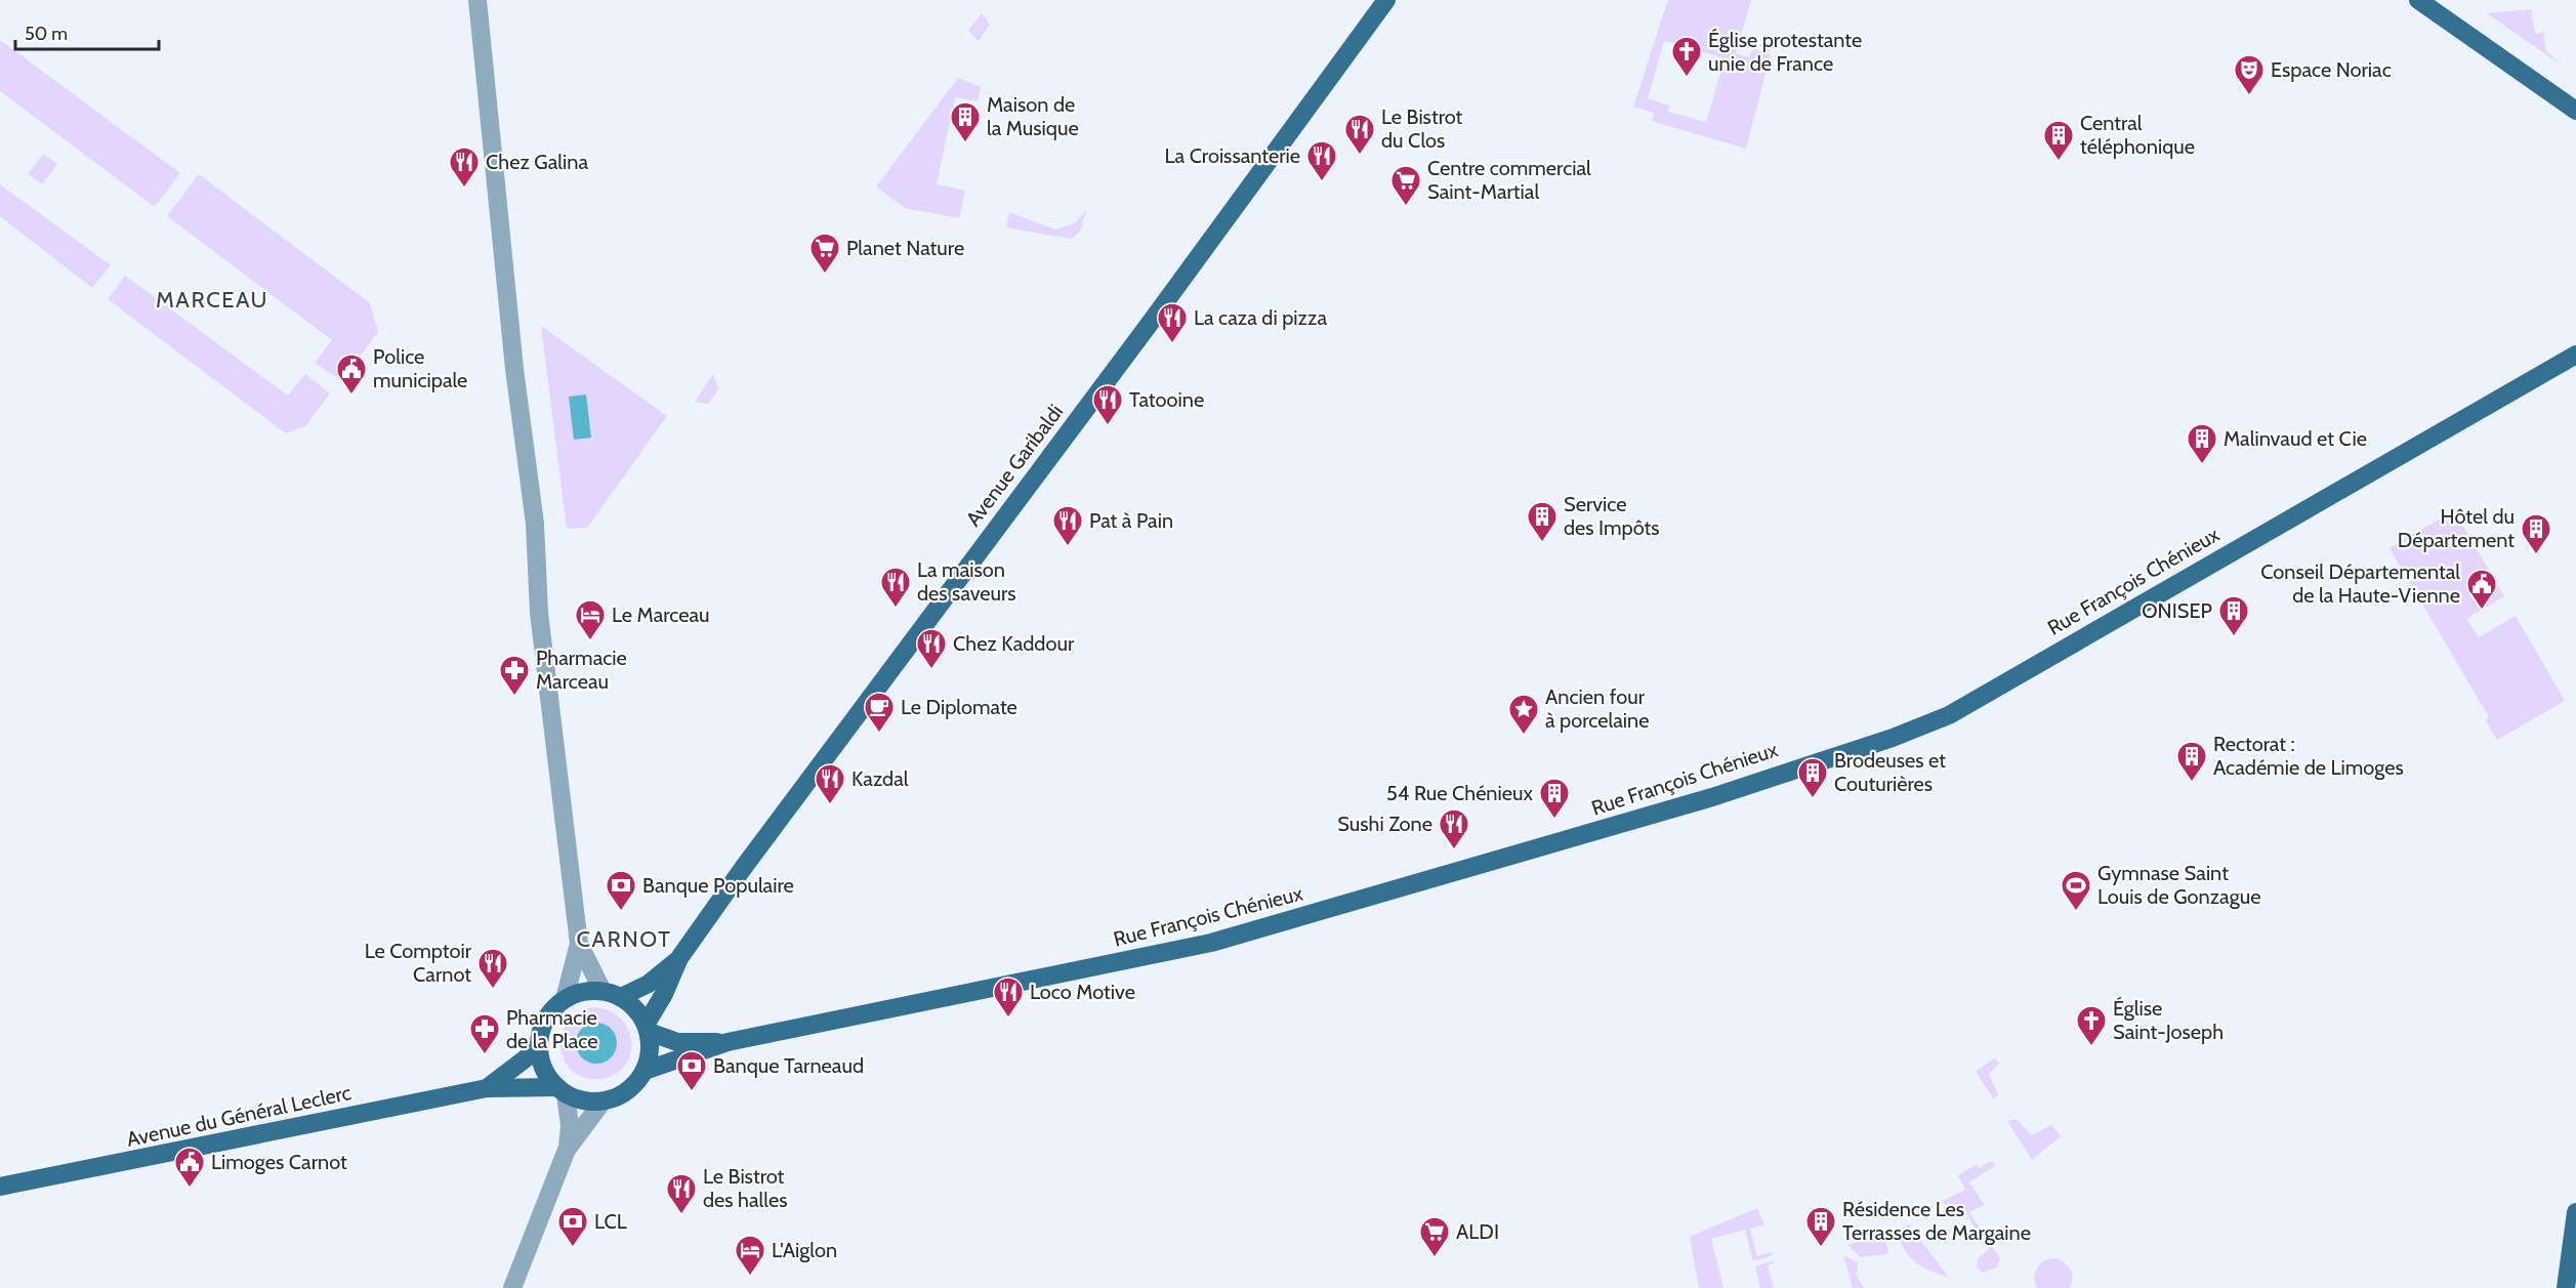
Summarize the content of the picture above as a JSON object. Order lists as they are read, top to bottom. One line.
{"streets":{"main road":["Avenue Garibaldi","Rue François Chénieux","Avenue du Général Leclerc"]},"crossings":[["Avenue Garibaldi","Rue François Chénieux"],["Avenue Garibaldi","Avenue du Général Leclerc"],["Rue François Chénieux","Avenue du Général Leclerc"]],"districts":["MARCEAU","CARNOT"],"places":{"church":["Église protestante unie de France","Église Saint-Joseph"],"theatre":["Espace Noriac"],"building":["Maison de la Musique","Central téléphonique","Malinvaud et Cie","Service des Impôts","Hôtel du Département","ONISEP","Rectorat : Académie de Limoges","Brodeuses et Couturières","54 Rue Chénieux","Résidence Les Terrasses de Margaine"],"restaurant":["Le Bistrot du Clos","La Croissanterie","Chez Galina","La caza di pizza","Tatooine","Pat à Pain","La maison des saveurs","Chez Kaddour","Kazdal","Sushi Zone","Le Comptoir Carnot","Loco Motive","Le Bistrot des halles"],"supermarket":["Centre commercial Saint-Martial","Planet Nature","ALDI"],"public building":["Police municipale","Conseil Départemental de la Haute-Vienne","Limoges Carnot"],"hotel":["Le Marceau","L'Aiglon"],"pharmacy":["Pharmacie Marceau","Pharmacie de la Place"],"cafe":["Le Diplomate"],"place":["Ancien four à porcelaine"],"bank":["Banque Populaire","Banque Tarneaud","LCL"],"sports":["Gymnase Saint Louis de Gonzague"]},"scale_bar":"50 m"}
